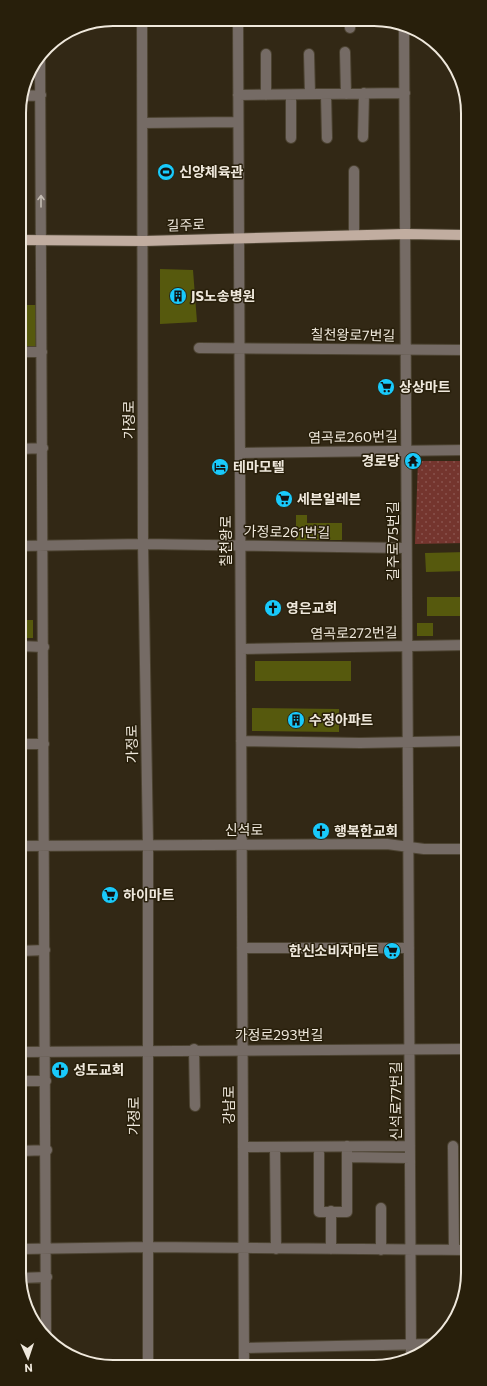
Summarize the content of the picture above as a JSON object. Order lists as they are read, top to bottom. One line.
{"streets":{"main road":["길주로"],"street":["칠천왕로7번길","가정로","염곡로260번길","가정로261번길","칠천왕로","길주로75번길","염곡로272번길","신석로","가정로293번길","신석로77번길","강남로"]},"crossings":[["길주로","가정로"],["길주로","칠천왕로"],["길주로","길주로75번길"],["칠천왕로7번길","칠천왕로"],["칠천왕로7번길","길주로75번길"],["가정로","가정로261번길"],["가정로","신석로"],["가정로","가정로293번길"],["염곡로260번길","칠천왕로"],["염곡로260번길","길주로75번길"],["가정로261번길","칠천왕로"],["가정로261번길","길주로75번길"],["칠천왕로","염곡로272번길"],["칠천왕로","신석로"],["칠천왕로","강남로"],["길주로75번길","염곡로272번길"],["길주로75번길","신석로"],["길주로75번길","신석로77번길"],["신석로","신석로77번길"],["신석로","강남로"],["가정로293번길","신석로77번길"],["가정로293번길","강남로"]],"places":{"sports":["신양체육관"],"building":["JS노송병원","수정아파트"],"supermarket":["상상마트","세븐일레븐","하이마트","한신소비자마트"],"temple":["경로당"],"hotel":["테마모텔"],"church":["영은교회","행복한교회","성도교회"]},"north":"bottom"}
